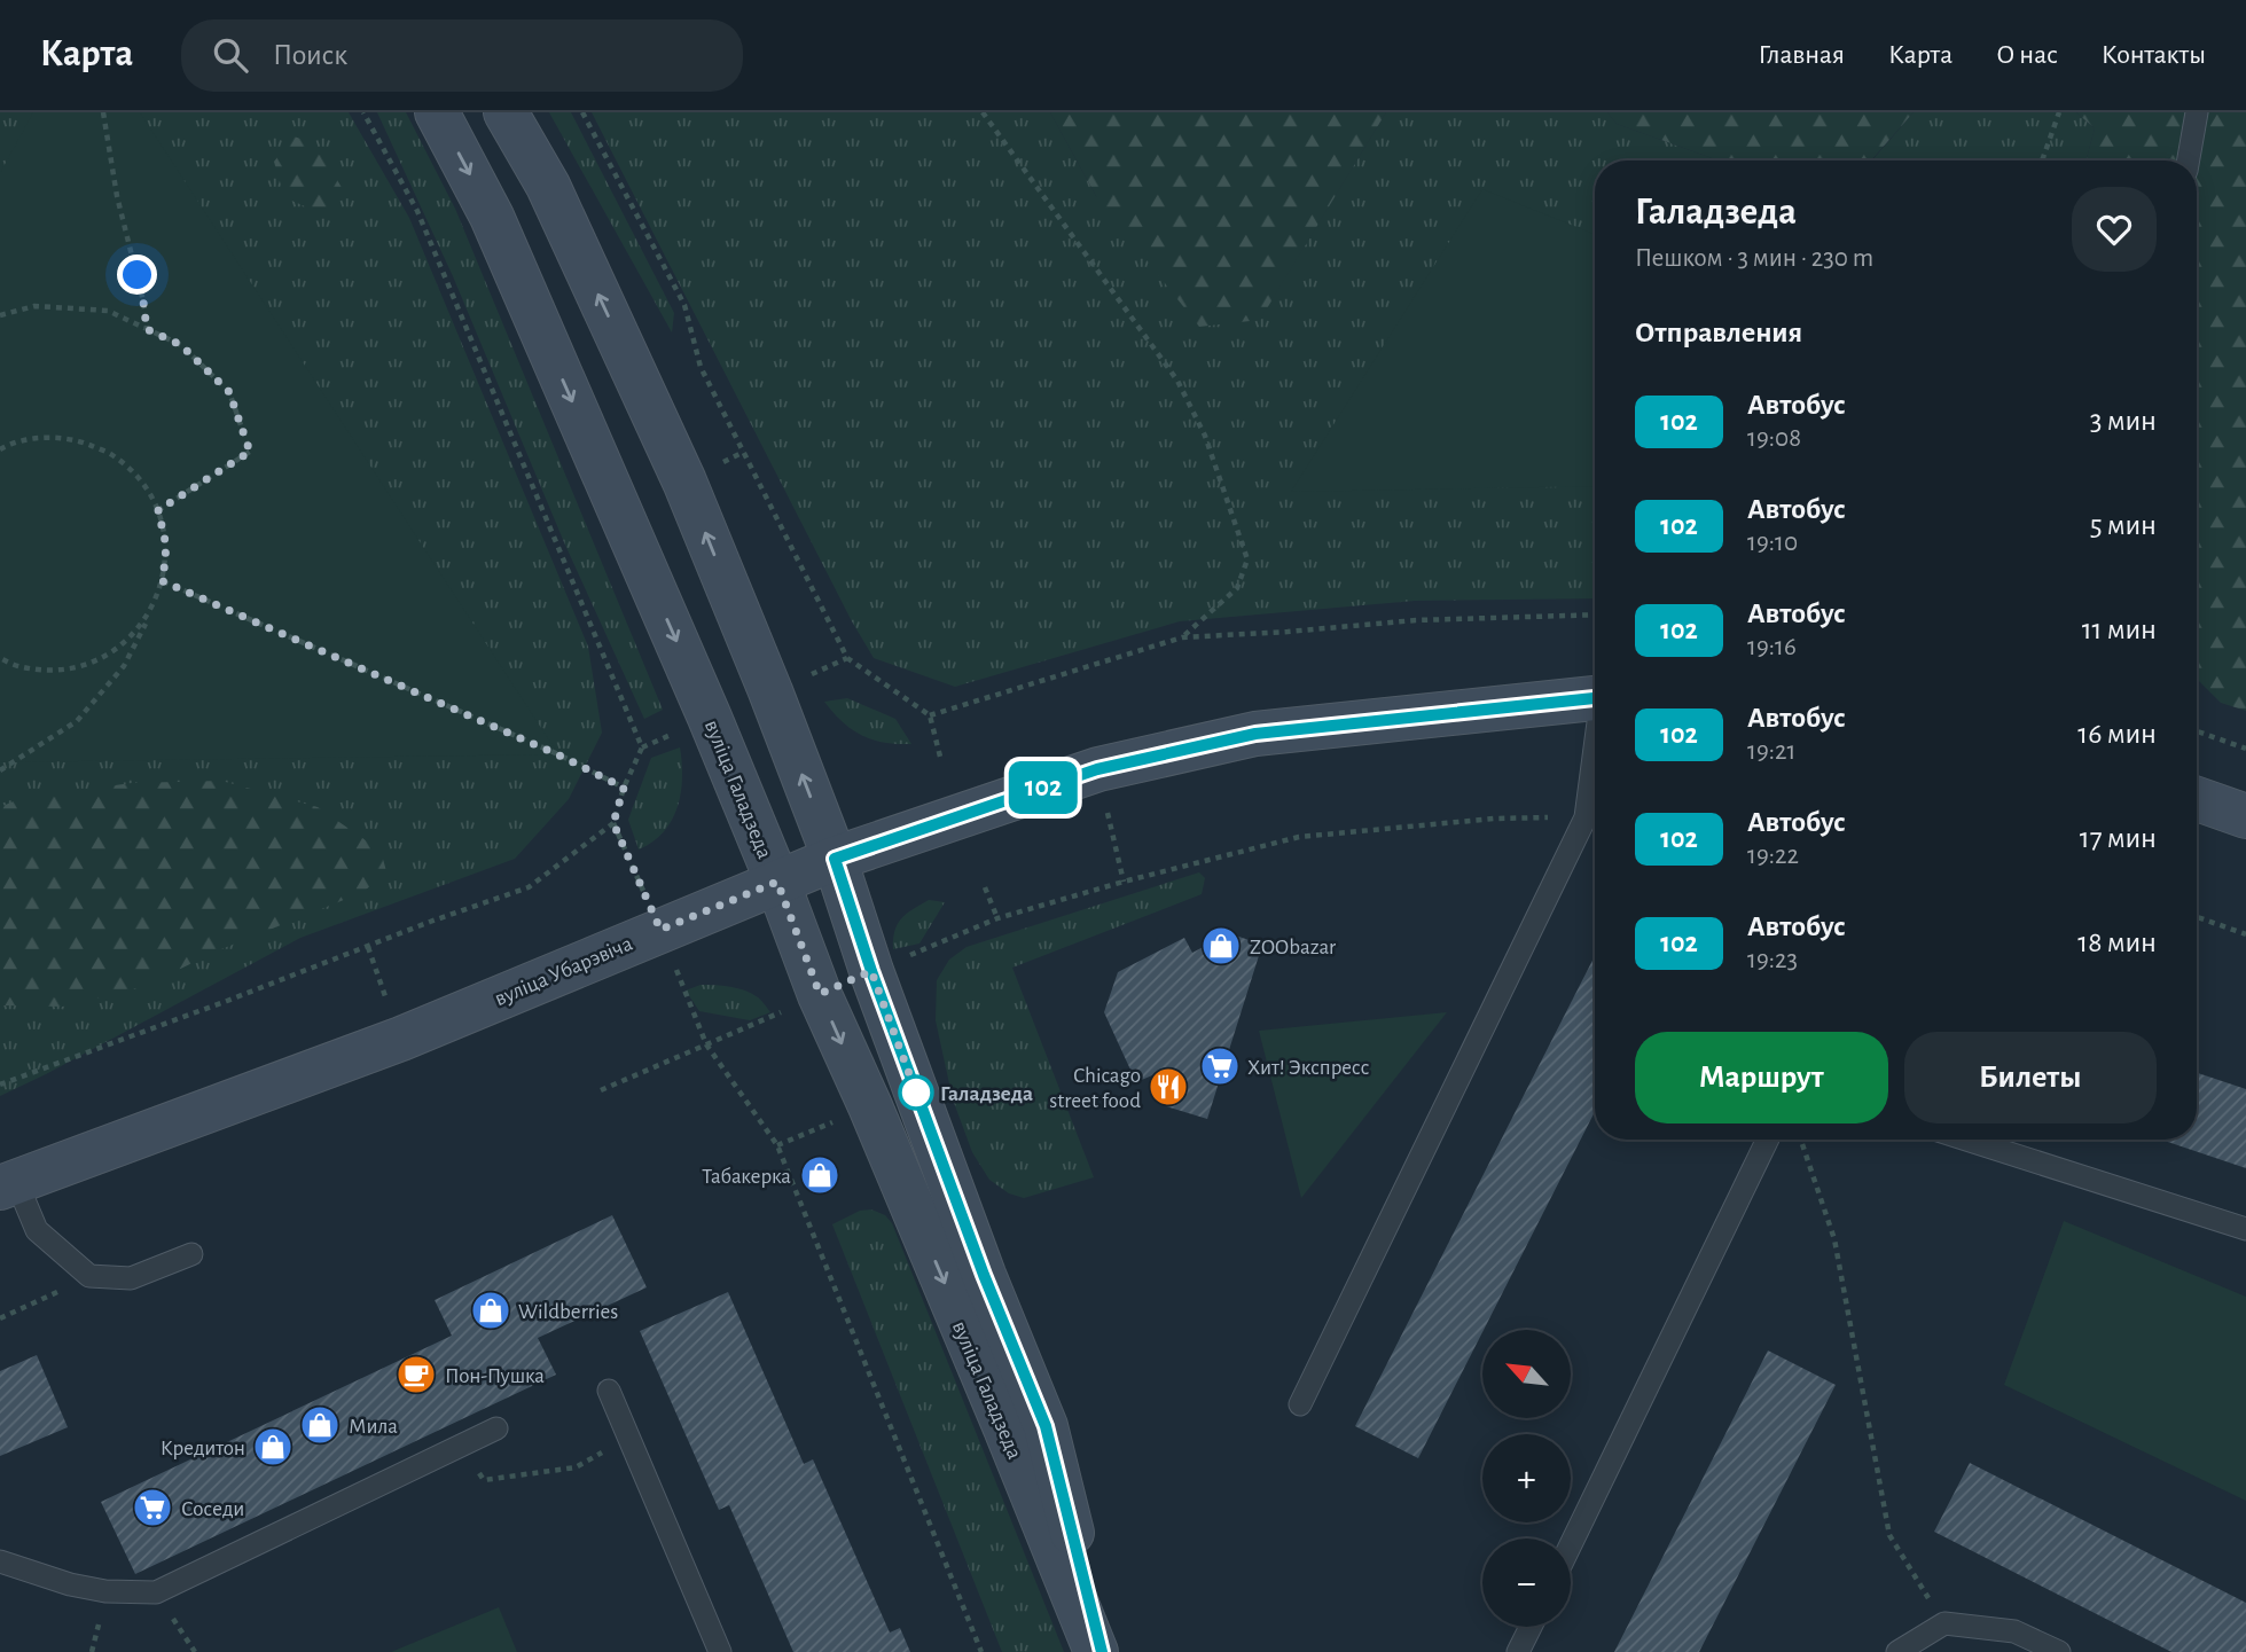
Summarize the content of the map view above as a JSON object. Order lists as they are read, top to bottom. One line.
{"streets":{"main road":["вуліца Галадзеда","вуліца Убарэвіча"]},"crossings":[["вуліца Галадзеда","вуліца Убарэвіча"]],"places":{"shop":["ZOObazar","Табакерка","Wildberries","Мила","Кредитон"],"supermarket":["Хит! Экспресс","Соседи"],"restaurant":["Chicago street food"],"other":["Галадзеда"],"cafe":["Пон-Пушка"]},"lines":["bus line 102"],"north":"top left","page":{"header":"Карта","search":"Поиск","nav":["Главная","Карта","О нас","Контакты"],"on_map":"102","heading":[["Галадзеда","Пешком · 3 мин · 230 m"],"Отправления"],"list":[{"mark":"102","name":"Автобус","note":"19:08","value":"3 мин"},{"mark":"102","name":"Автобус","note":"19:10","value":"5 мин"},{"mark":"102","name":"Автобус","note":"19:16","value":"11 мин"},{"mark":"102","name":"Автобус","note":"19:21","value":"16 мин"},{"mark":"102","name":"Автобус","note":"19:22","value":"17 мин"},{"mark":"102","name":"Автобус","note":"19:23","value":"18 мин"}],"buttons":["Маршрут","Билеты"],"map_buttons":["+","−"]}}
